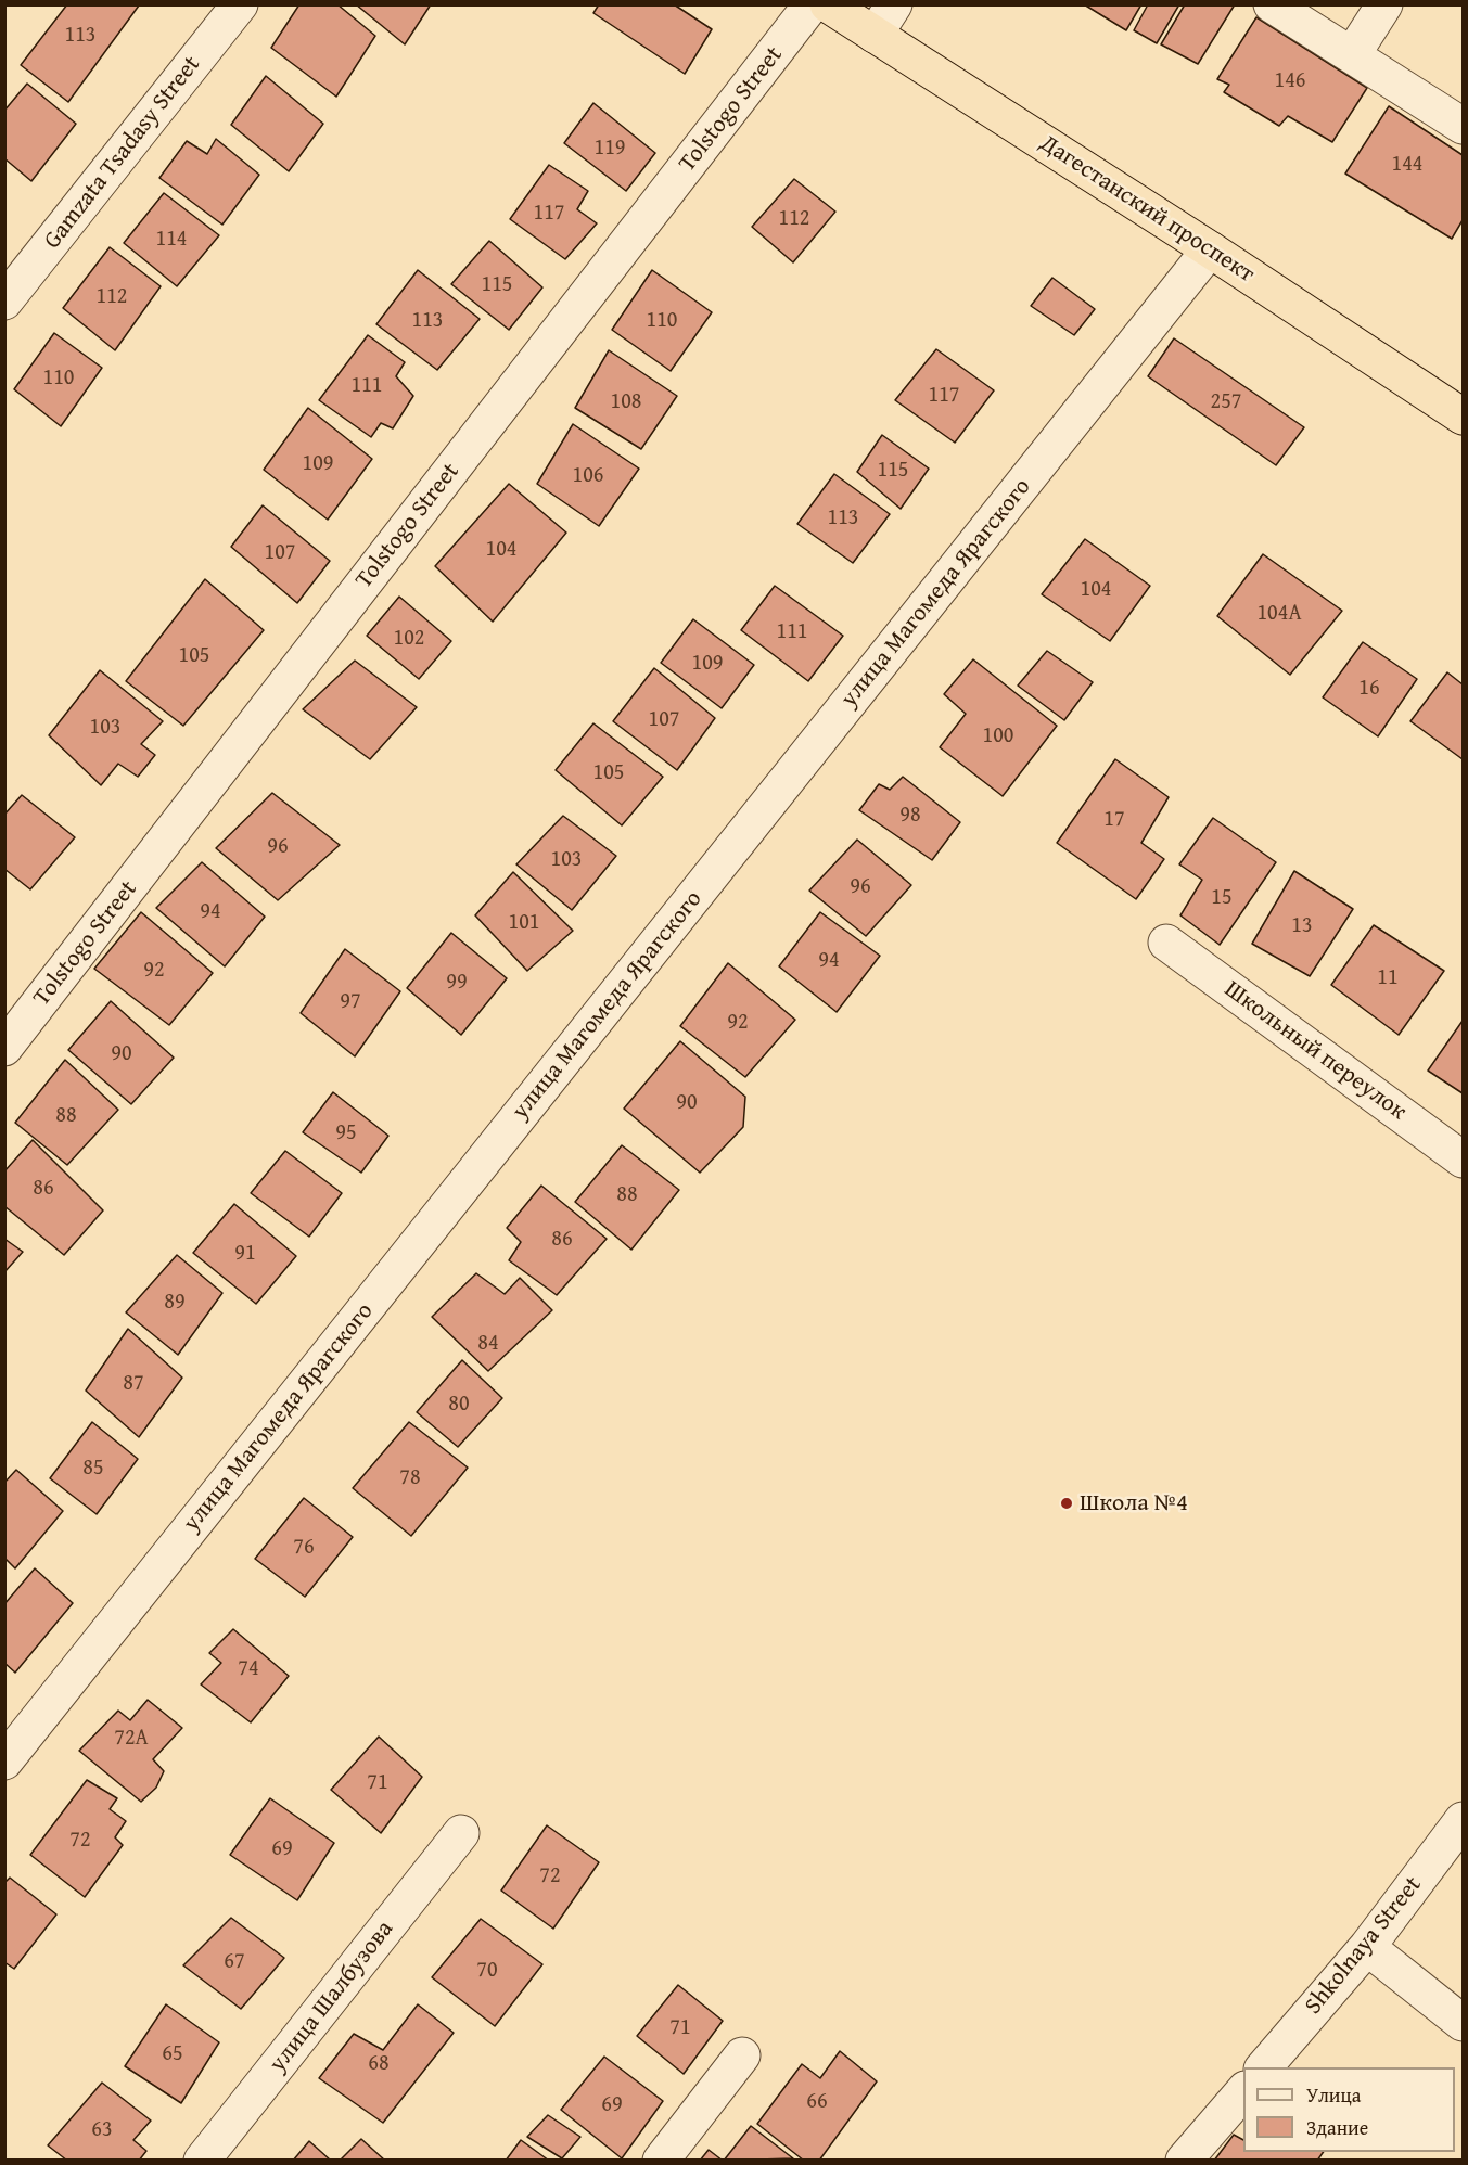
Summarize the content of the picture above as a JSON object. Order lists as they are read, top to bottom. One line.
{"streets":{"highway":["Дагестанский проспект"],"street":["Tolstogo Street","Gamzata Tsadasy Street","улица Магомеда Ярагского","Школьный переулок","Shkolnaya Street","улица Шалбузова"]},"crossings":[["Дагестанский проспект","улица Магомеда Ярагского"]],"places":["Школа №4"],"house_numbers":["113","146","119","144","117","112","114","115","112","113","110","110","111","117","108","257","109","115","106","113","104","107","104","104А","111","102","105","109","16","107","103","100","105","98","17","96","103","96","15","94","101","13","94","92","11","99","97","92","90","90","88","95","86","88","86","91","89","84","87","80","85","78","76","74","72А","71","72","69","72","67","70","71","65","68","66","69","63"],"legend":["Улица","Здание"]}
